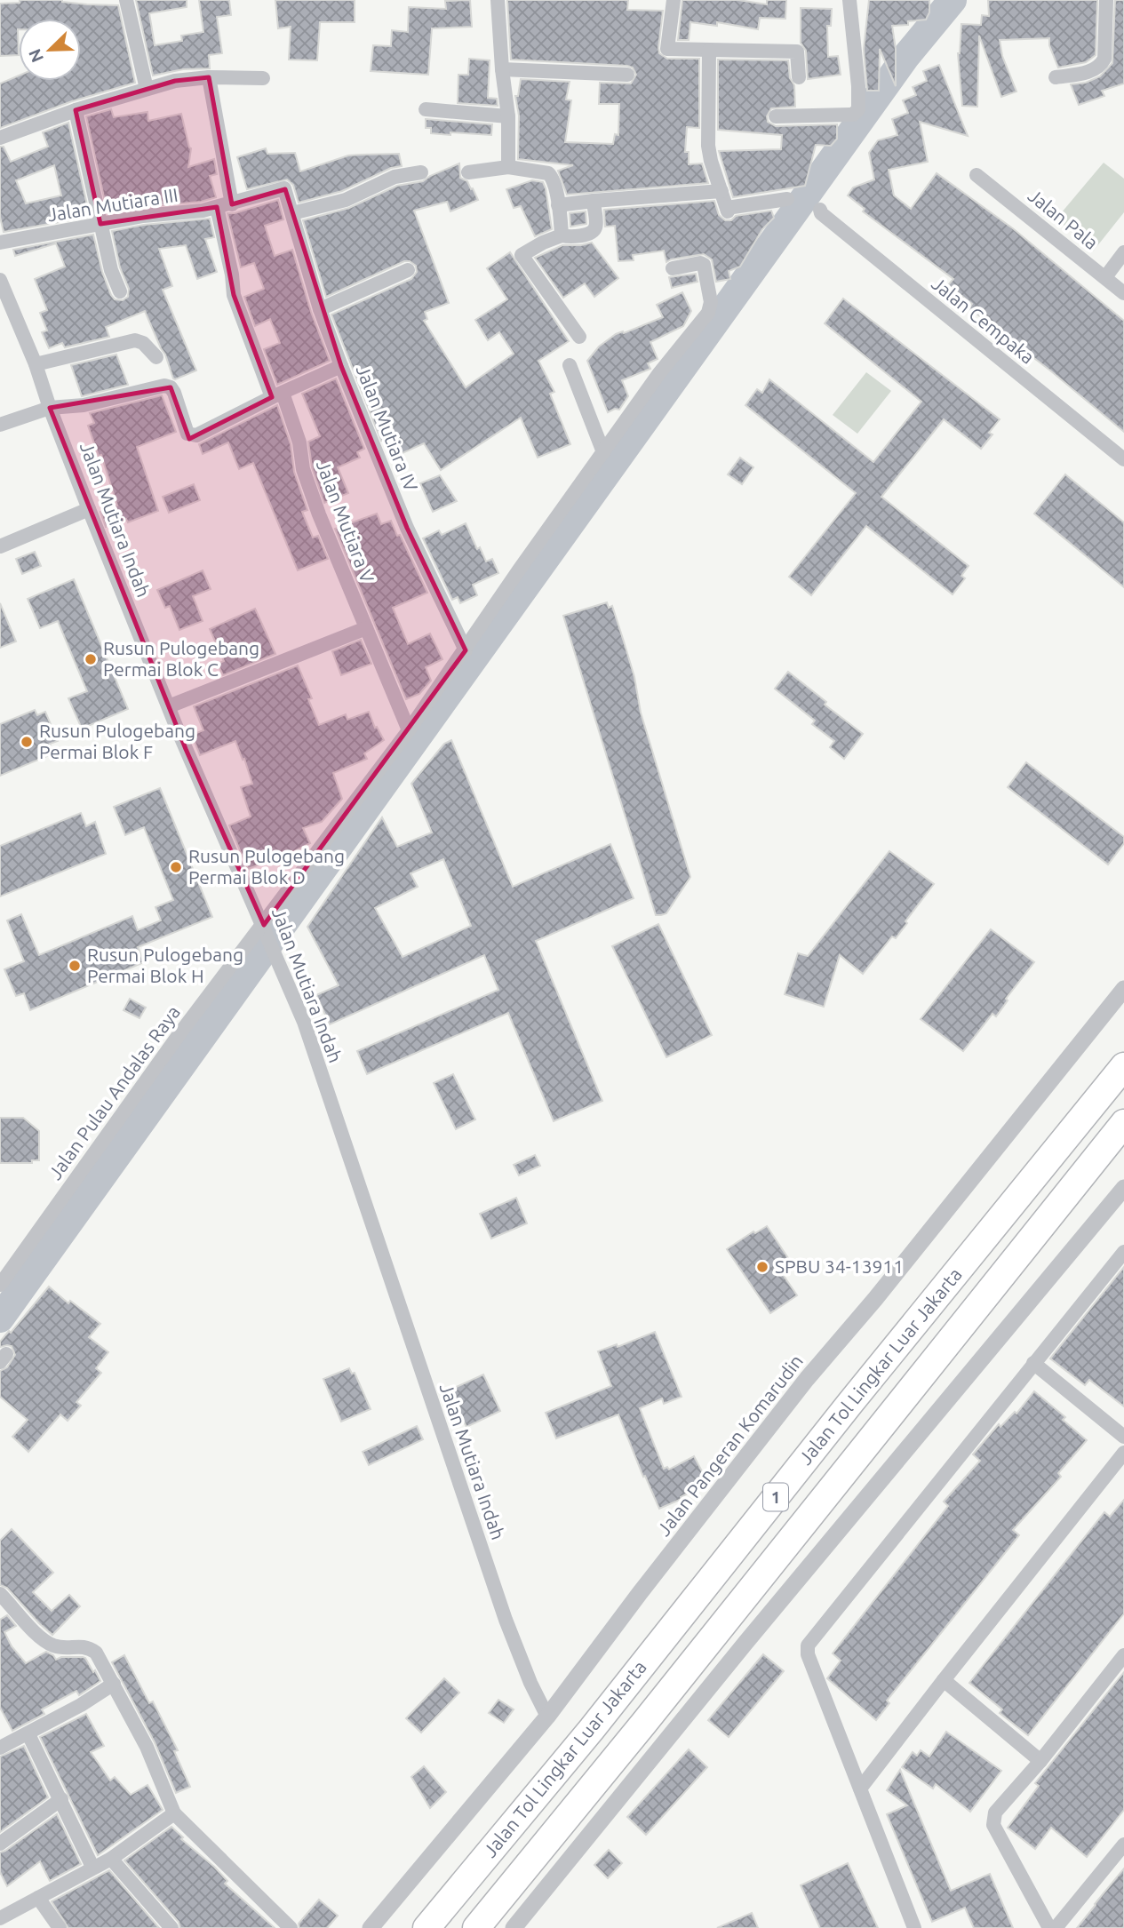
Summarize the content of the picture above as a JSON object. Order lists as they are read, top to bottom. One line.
{"streets":{"highway":["Jalan Tol Lingkar Luar Jakarta","1"],"street":["Jalan Mutiara III","Jalan Pala","Jalan Cempaka","Jalan Mutiara IV","Jalan Mutiara Indah","Jalan Mutiara V","Jalan Pulau Andalas Raya","Jalan Pangeran Komarudin"]},"crossings":[["Jalan Mutiara III","Jalan Mutiara IV"],["Jalan Mutiara III","Jalan Mutiara V"],["Jalan Mutiara IV","Jalan Pulau Andalas Raya"],["Jalan Mutiara Indah","Jalan Pulau Andalas Raya"],["Jalan Mutiara Indah","Jalan Pangeran Komarudin"],["Jalan Mutiara V","Jalan Pulau Andalas Raya"]],"places":["Rusun Pulogebang Permai Blok C","Rusun Pulogebang Permai Blok F","Rusun Pulogebang Permai Blok D","Rusun Pulogebang Permai Blok H","SPBU 34-13911"],"north":"bottom left"}
